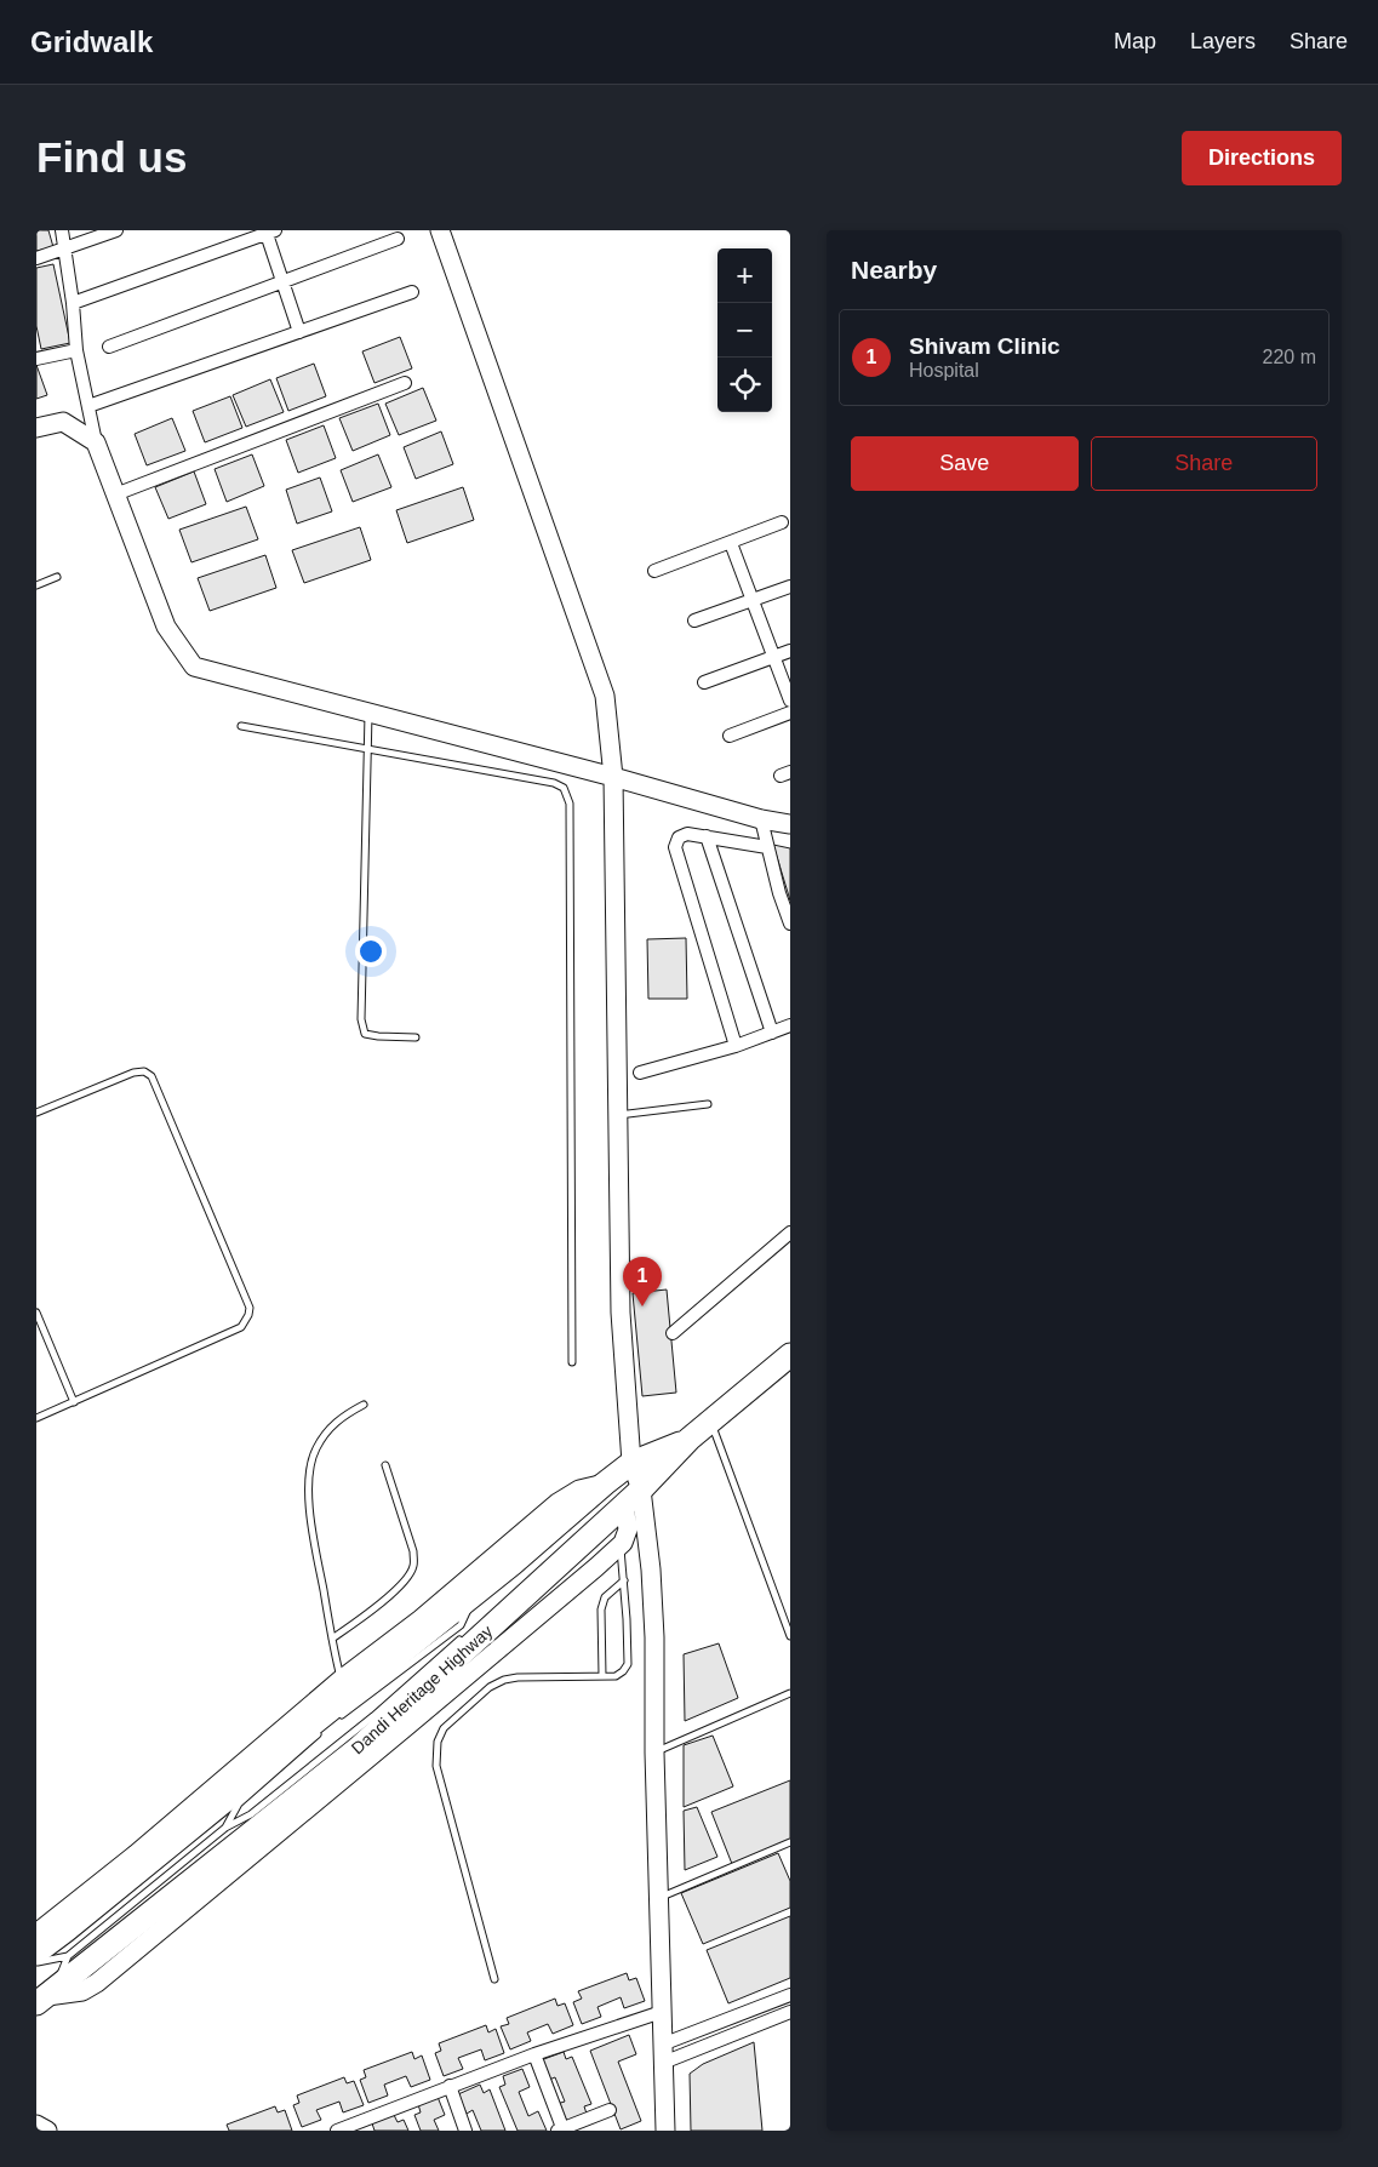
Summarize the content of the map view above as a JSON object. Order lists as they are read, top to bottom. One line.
{"streets":{"highway":["Dandi Heritage Highway"]},"page":{"header":"Gridwalk","nav":["Map","Layers","Share"],"buttons":["Directions",["Save","Share"]],"title":"Find us","heading":"Nearby","map_buttons":["+","−"],"list":[{"mark":"1","name":"Shivam Clinic","note":"Hospital","value":"220 m"}],"pins":"1"}}
